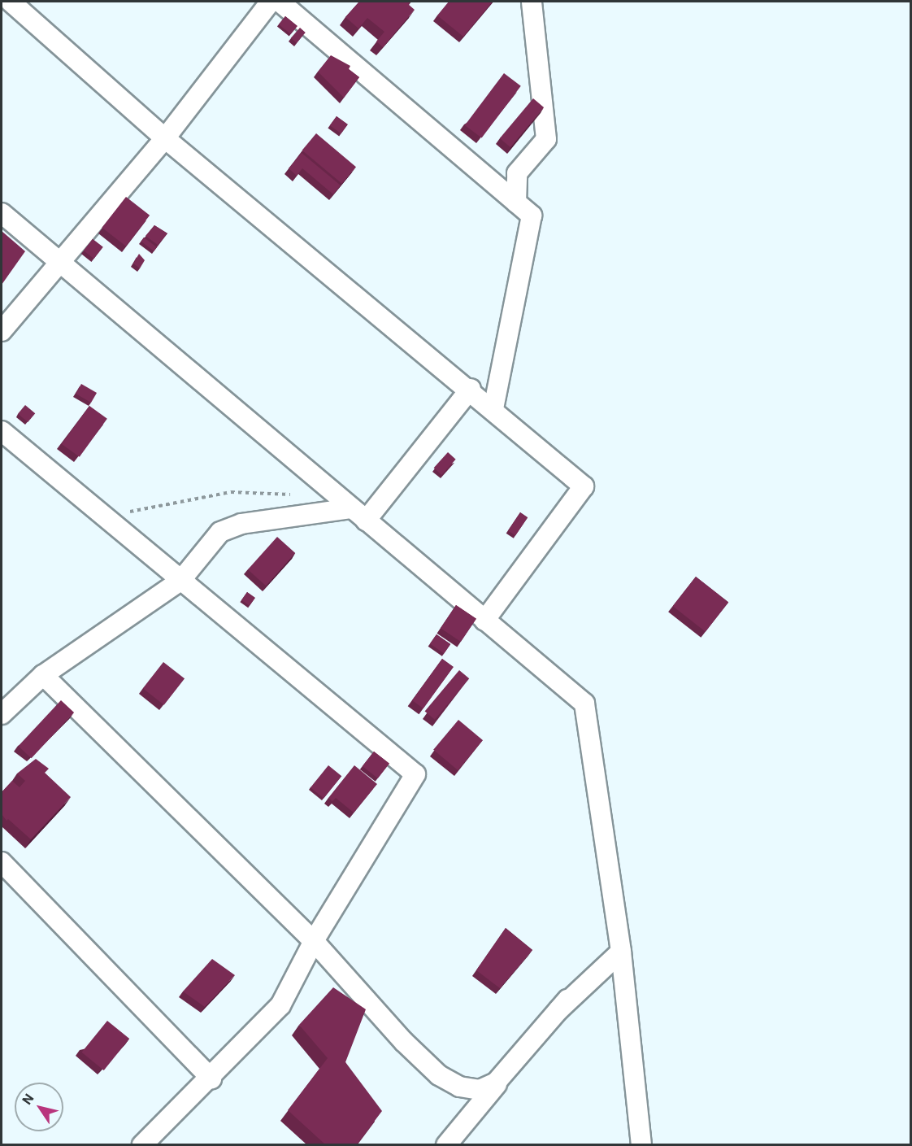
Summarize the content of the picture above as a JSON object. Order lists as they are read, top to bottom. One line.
{"north":"top left"}
